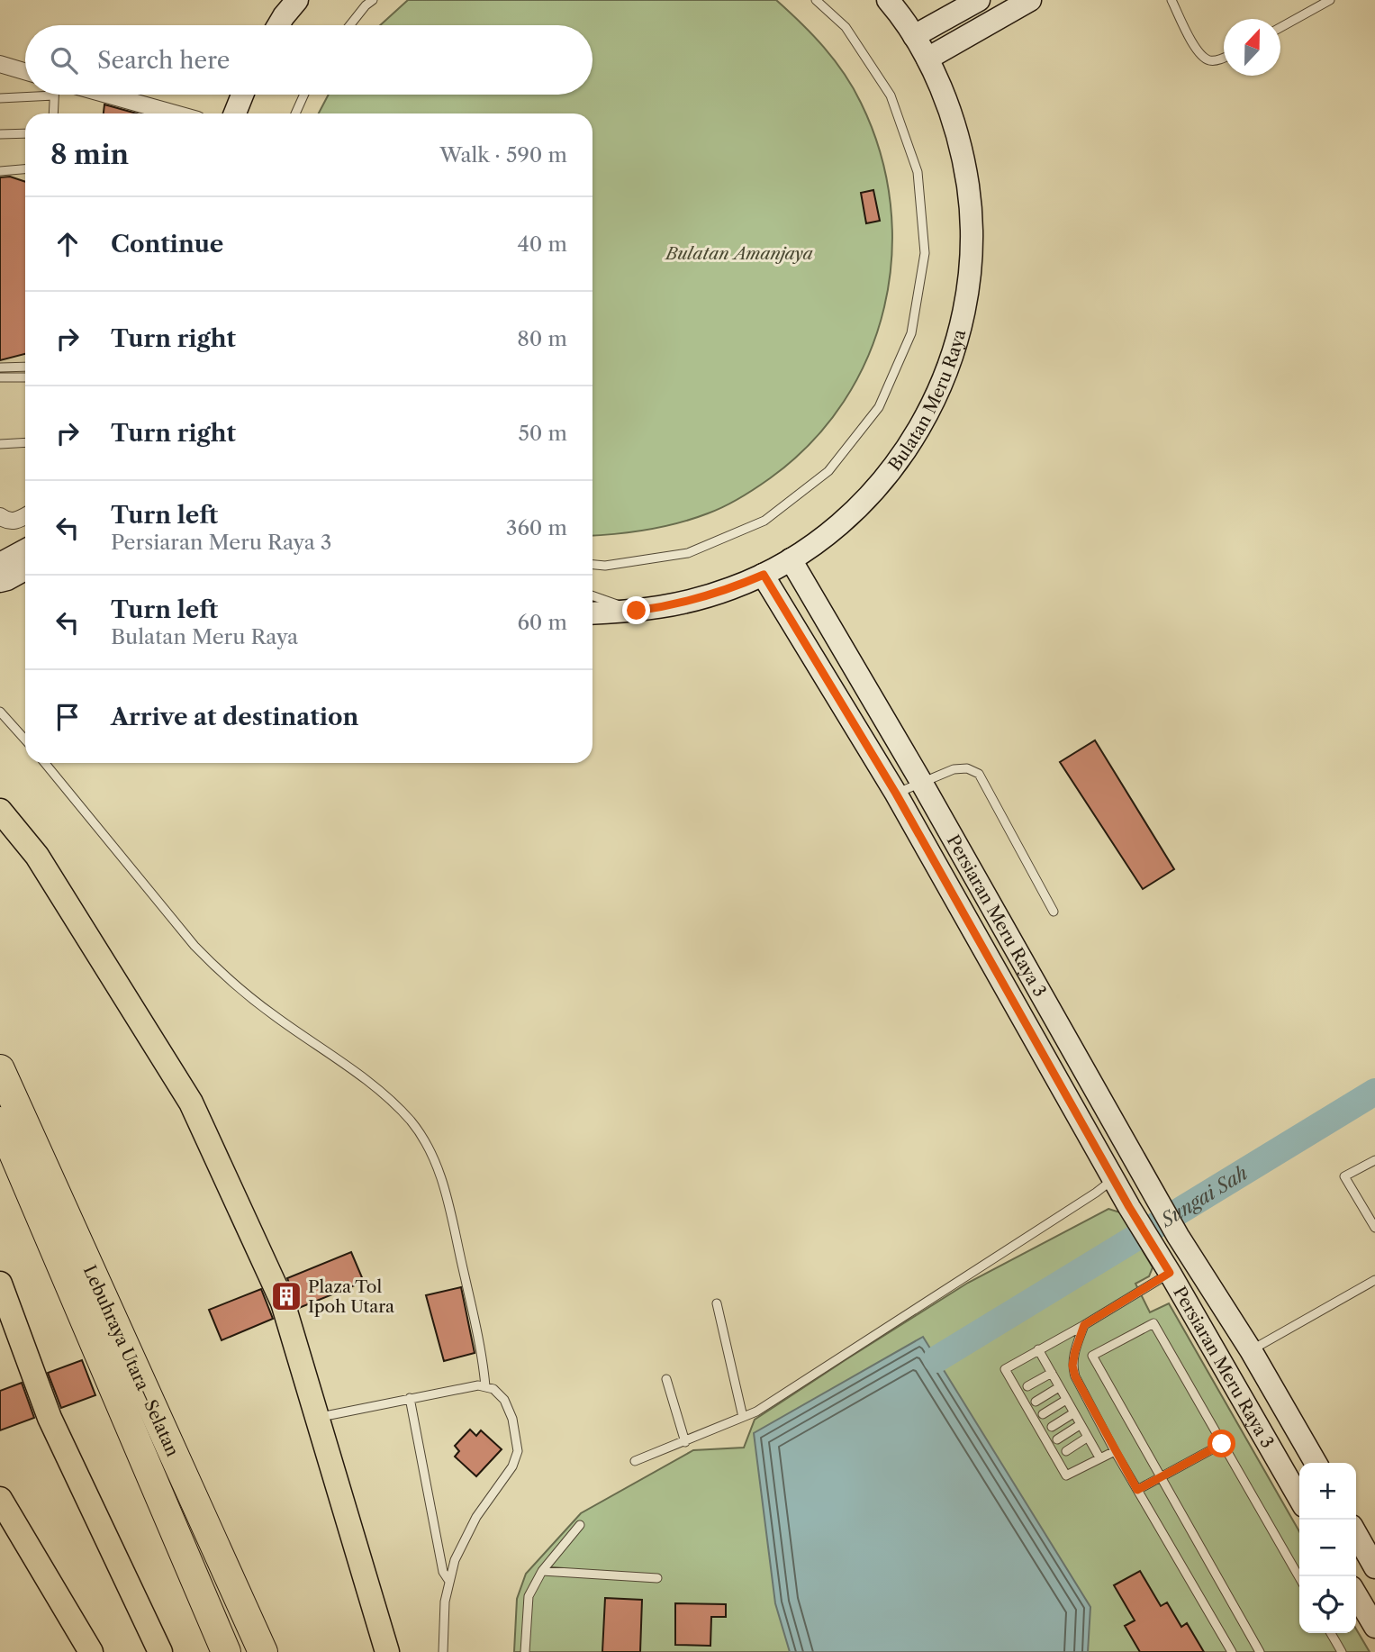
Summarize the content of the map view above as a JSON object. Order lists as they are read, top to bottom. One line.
{"streets":{"highway":["Lebuhraya Utara–Selatan"],"street":["Bulatan Meru Raya","Persiaran Meru Raya 3"]},"crossings":[["Bulatan Meru Raya","Persiaran Meru Raya 3"]],"water":["Sungai Sah"],"parks":["Bulatan Amanjaya"],"places":{"building":["Plaza Tol Ipoh Utara"]},"north":"top","page":{"search":"Search here","heading":["8 min","Walk · 590 m"],"list":[["Continue","40 m"],["Turn right","80 m"],["Turn right","50 m"],["Turn left","Persiaran Meru Raya 3","360 m"],["Turn left","Bulatan Meru Raya","60 m"],"Arrive at destination"],"map_buttons":["+","−"]}}
